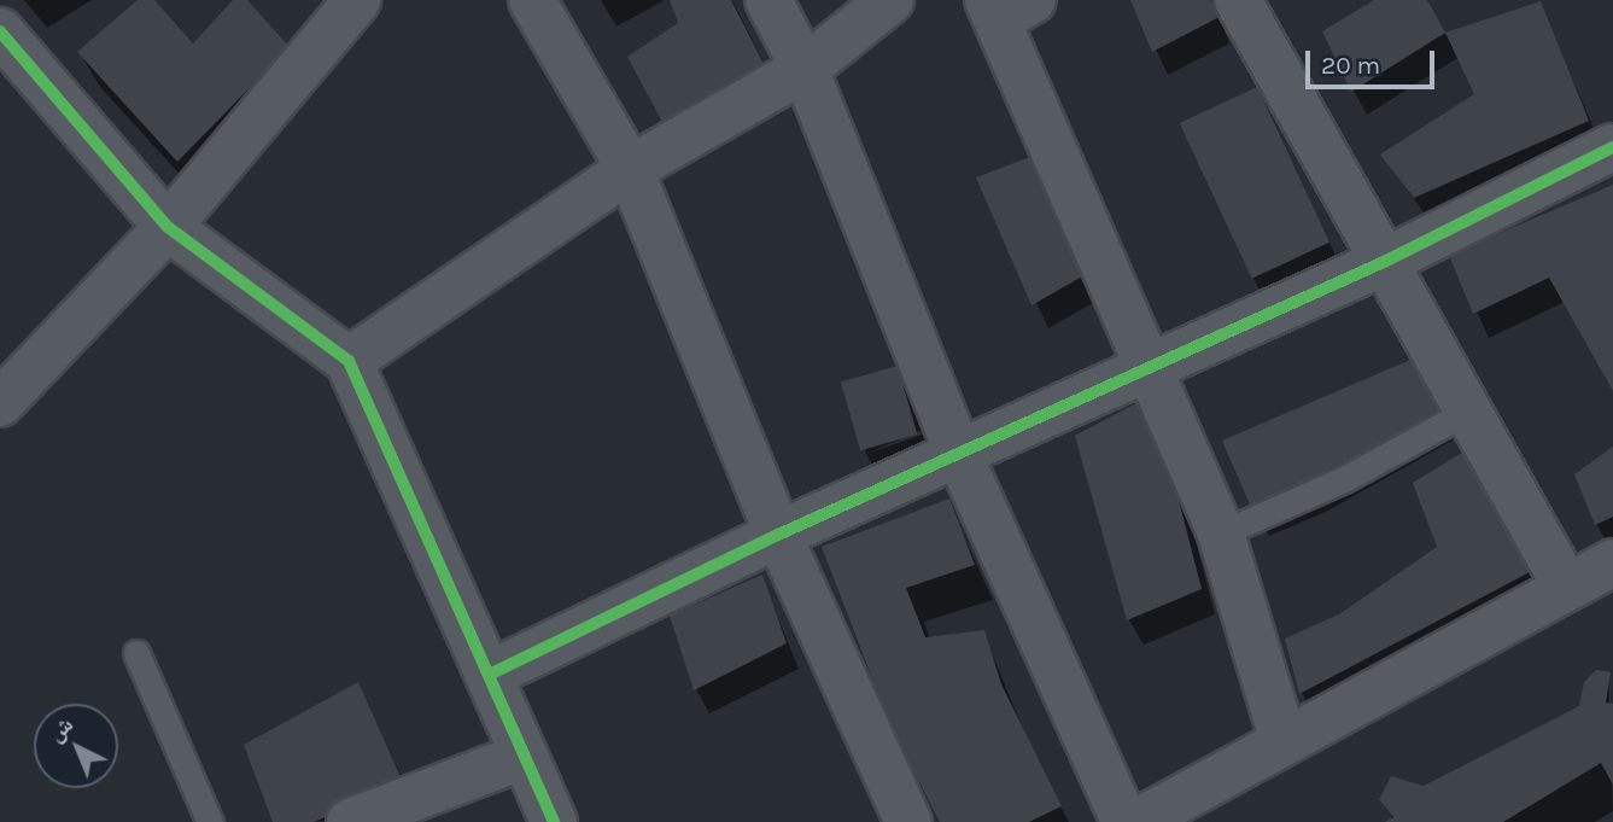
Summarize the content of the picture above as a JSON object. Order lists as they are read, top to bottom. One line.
{"scale_bar":"20 m","north":"top left"}
